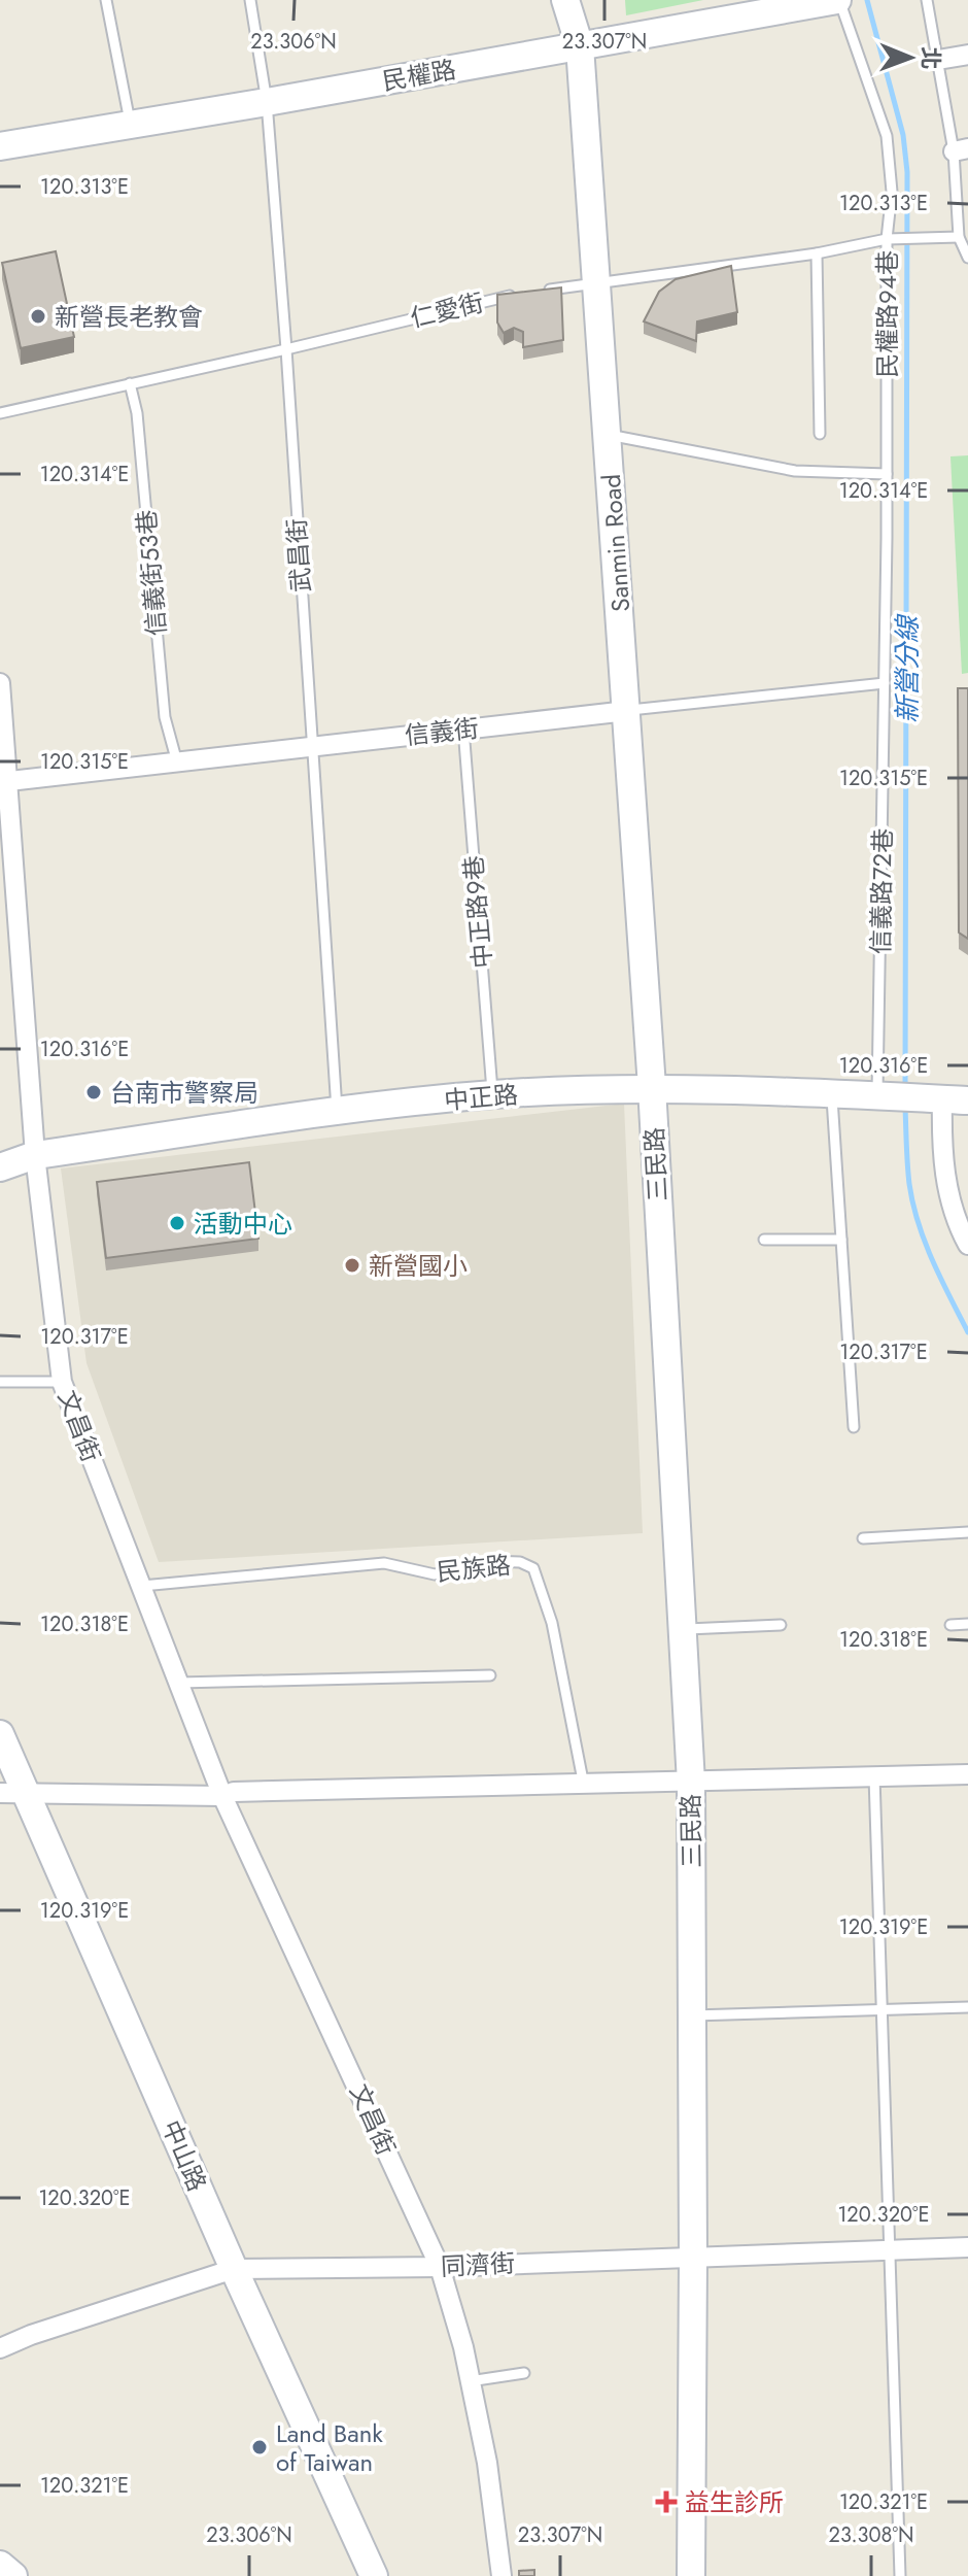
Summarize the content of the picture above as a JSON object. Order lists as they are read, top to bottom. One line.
{"streets":{"street":["民權路","Sanmin Road","信義街","中正路","三民路","文昌街","中山路","同濟街"],"lane":["仁愛街","民權路94巷","武昌街","信義街53巷","信義路72巷","中正路9巷","民族路"]},"crossings":[["民權路","民權路94巷"],["民權路","Sanmin Road"],["民權路","武昌街"],["仁愛街","武昌街"],["仁愛街","信義街53巷"],["民權路94巷","信義路72巷"],["Sanmin Road","信義街"],["Sanmin Road","中正路"],["Sanmin Road","三民路"],["武昌街","信義街"],["武昌街","中正路"],["信義街53巷","信義街"],["信義街","信義路72巷"],["信義街","中正路9巷"],["信義街","文昌街"],["信義路72巷","中正路"],["中正路9巷","中正路"],["中正路","三民路"],["中正路","文昌街"],["三民路","同濟街"],["文昌街","民族路"],["文昌街","同濟街"],["中山路","同濟街"]],"water":["新營分線"],"places":{"other":["新營長老教會","台南市警察局","活動中心","新營國小","Land Bank of Taiwan"],"health":["益生診所"]},"north":"right","coordinates":["23.306°N","23.307°N","120.313°E","120.314°E","120.315°E","120.316°E","120.317°E","120.318°E","120.319°E","120.320°E","120.321°E","23.308°N"]}
